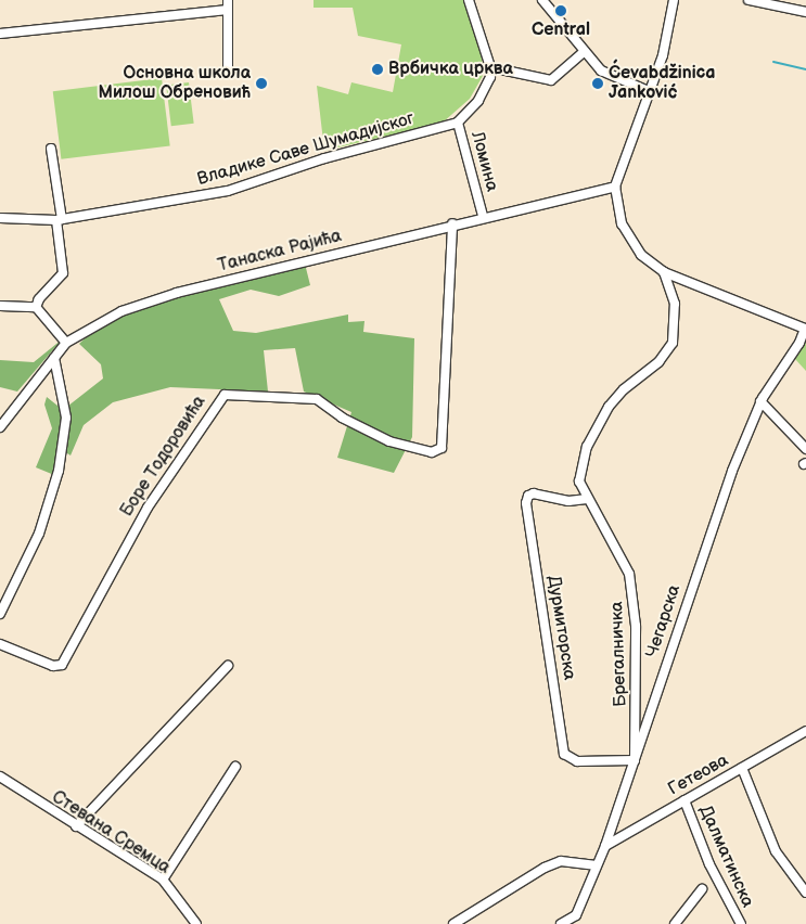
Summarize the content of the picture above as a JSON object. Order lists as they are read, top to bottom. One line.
{"streets":{"street":["Владике Саве Шумадијског","Ломина","Танаска Рајића","Боре Тодоровића","Чегарска","Дурмиторска","Брегалничка","Гетеова","Стевана Сремца","Далматинска"]},"crossings":[["Владике Саве Шумадијског","Ломина"],["Ломина","Танаска Рајића"],["Танаска Рајића","Боре Тодоровића"],["Чегарска","Дурмиторска"],["Чегарска","Брегалничка"],["Чегарска","Гетеова"],["Дурмиторска","Брегалничка"],["Гетеова","Далматинска"]],"places":["Central","Врбичка црква","Основна школа Милош Обреновић","Ćevabdžinica Janković"]}
